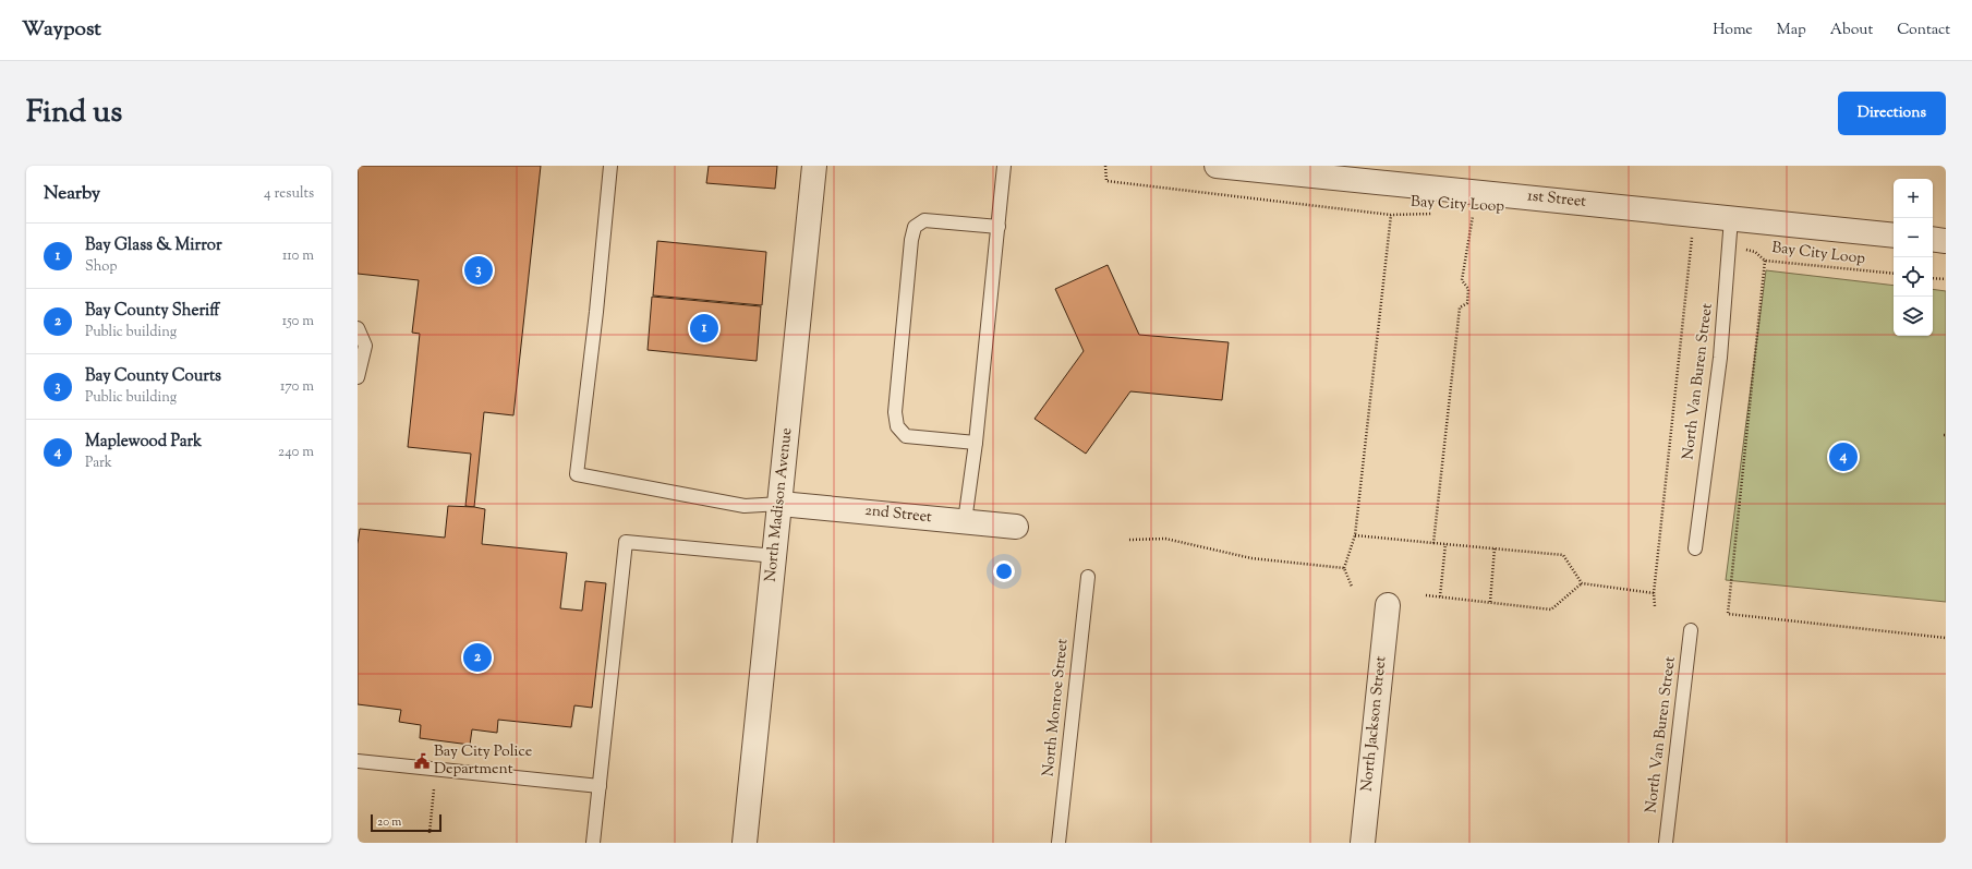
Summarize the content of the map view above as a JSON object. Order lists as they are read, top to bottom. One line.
{"streets":{"street":["1st Street","North Madison Avenue","2nd Street","North Jackson Street"],"lane":["North Van Buren Street","North Monroe Street"],"path":["Bay City Loop"]},"crossings":[["1st Street","North Van Buren Street"],["Bay City Loop","North Van Buren Street"],["North Madison Avenue","2nd Street"]],"places":{"public building":["Bay City Police Department"]},"scale_bar":"20 m","page":{"header":"Waypost","nav":["Home","Map","About","Contact"],"title":"Find us","buttons":"Directions","heading":["Nearby","4 results"],"map_buttons":["+","−"],"list":[{"mark":"1","name":"Bay Glass & Mirror","note":"Shop","value":"110 m"},{"mark":"2","name":"Bay County Sheriff","note":"Public building","value":"150 m"},{"mark":"3","name":"Bay County Courts","note":"Public building","value":"170 m"},{"mark":"4","name":"Maplewood Park","note":"Park","value":"240 m"}],"pins":["3","1","4","2"],"scale":"20 m"}}
